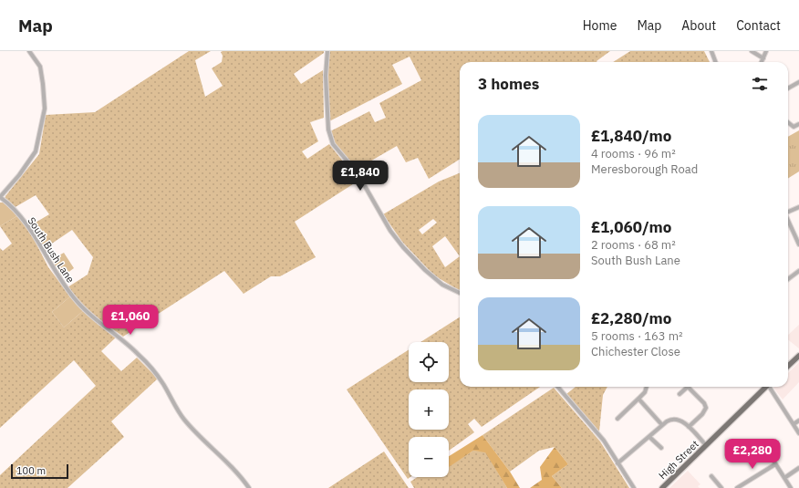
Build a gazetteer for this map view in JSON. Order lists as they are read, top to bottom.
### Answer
{
  "streets": {
    "main road": ["High Street"],
    "street": ["South Bush Lane"]
  },
  "scale_bar": "100 m",
  "page": {
    "header": "Map",
    "nav": [
      "Home",
      "Map",
      "About",
      "Contact"
    ],
    "heading": "3 homes",
    "list": [
      {
        "name": "£1,840/mo",
        "note": "4 rooms · 96 m² · Meresborough Road"
      },
      {
        "name": "£1,060/mo",
        "note": "2 rooms · 68 m² · South Bush Lane"
      },
      {
        "name": "£2,280/mo",
        "note": "5 rooms · 163 m² · Chichester Close"
      }
    ],
    "price": ["£1,840", "£1,060", "£2,280"],
    "map_buttons": ["+", "−"],
    "scale": "100 m"
  }
}
